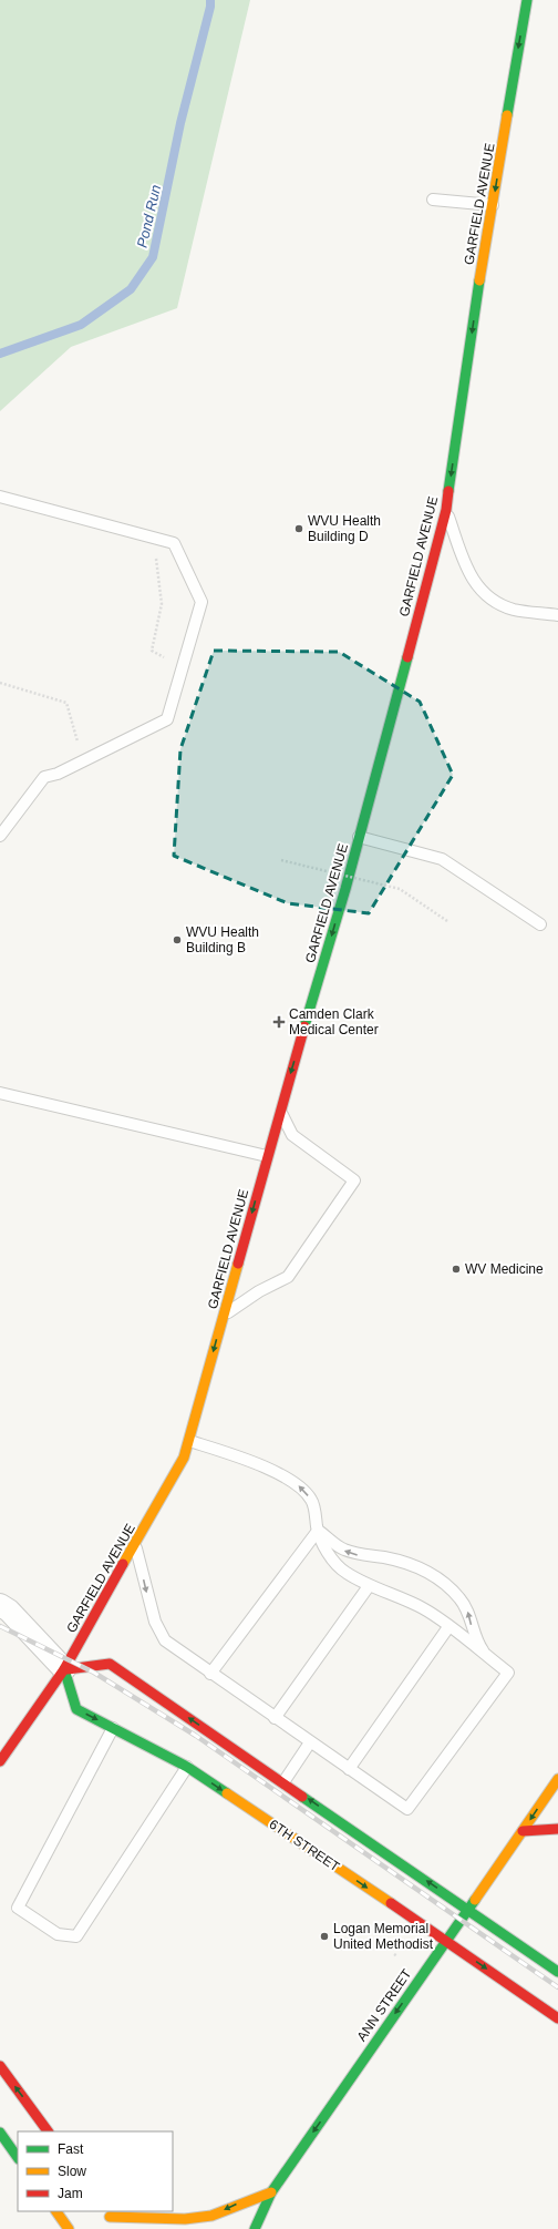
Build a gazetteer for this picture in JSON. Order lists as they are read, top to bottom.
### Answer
{
  "streets": {
    "main road": ["GARFIELD AVENUE", "6TH STREET", "ANN STREET"]
  },
  "crossings": [
    ["GARFIELD AVENUE", "6TH STREET"],
    ["6TH STREET", "ANN STREET"]
  ],
  "one_way": ["GARFIELD AVENUE", "6TH STREET", "ANN STREET"],
  "water": ["Pond Run"],
  "places": {
    "other": [
      "WVU Health Building D",
      "WVU Health Building B",
      "WV Medicine",
      "Logan Memorial United Methodist"
    ],
    "health": ["Camden Clark Medical Center"]
  },
  "legend": ["Fast", "Slow", "Jam"]
}
